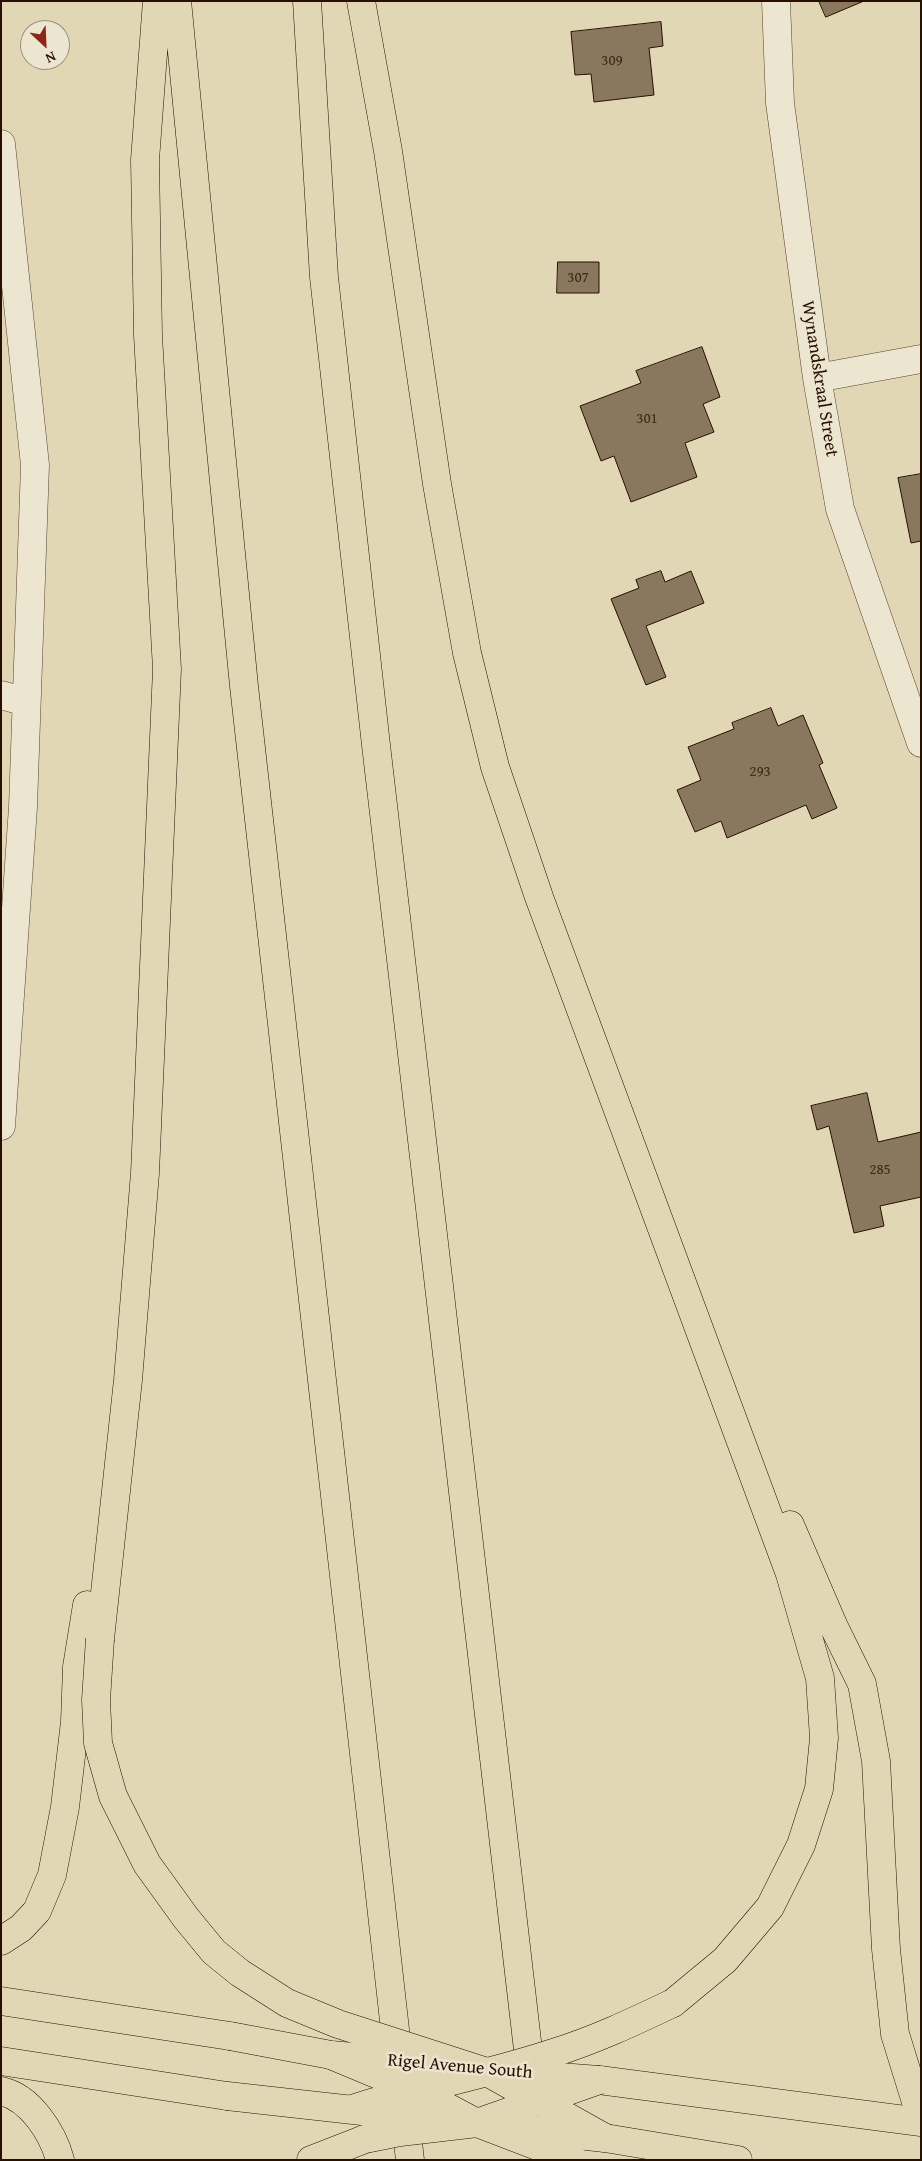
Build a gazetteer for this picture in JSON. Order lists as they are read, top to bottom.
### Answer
{
  "streets": {
    "main road": ["Rigel Avenue South"],
    "street": ["Wynandskraal Street"]
  },
  "house_numbers": [
    "309",
    "307",
    "301",
    "293",
    "285"
  ],
  "north": "bottom right"
}
